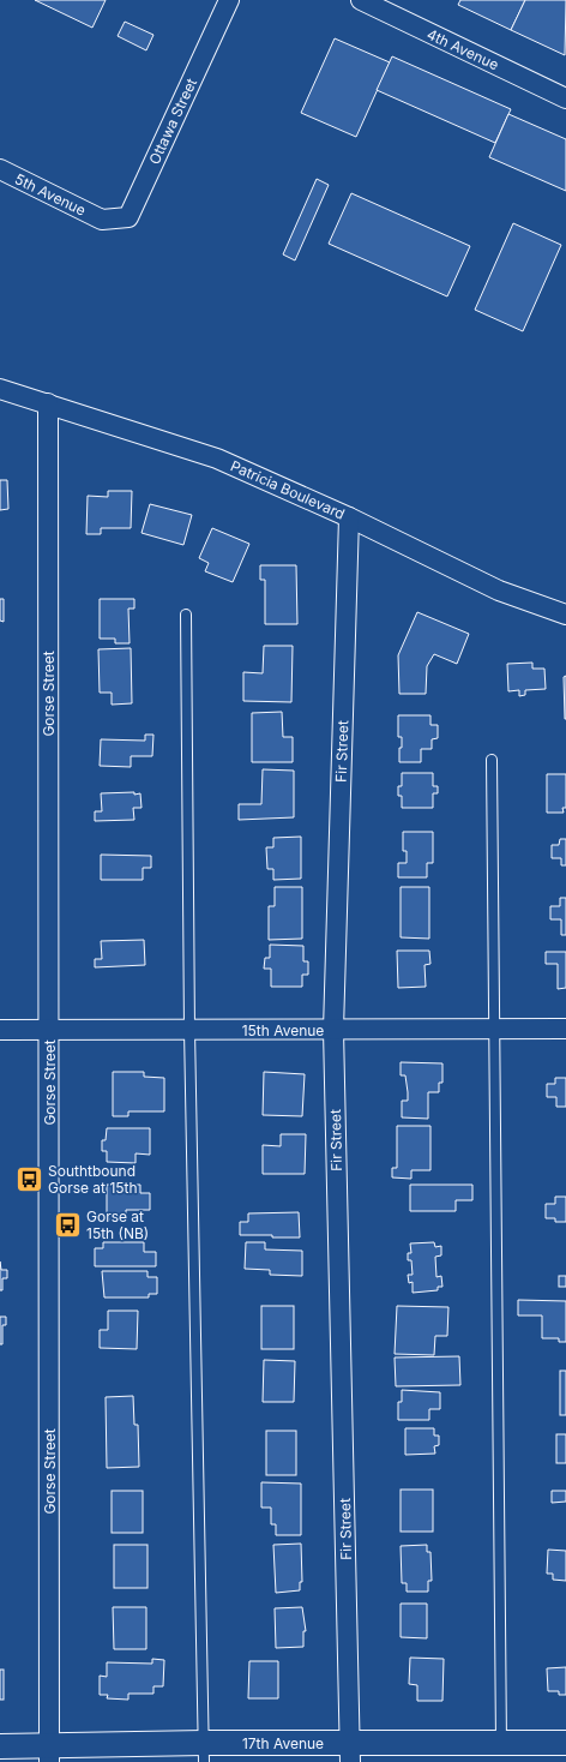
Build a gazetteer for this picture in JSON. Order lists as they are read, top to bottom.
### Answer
{
  "streets": {
    "street": [
      "4th Avenue",
      "Ottawa Street",
      "5th Avenue",
      "Patricia Boulevard",
      "Gorse Street",
      "Fir Street",
      "15th Avenue",
      "17th Avenue"
    ]
  },
  "crossings": [
    ["Ottawa Street", "5th Avenue"],
    ["Patricia Boulevard", "Gorse Street"],
    ["Patricia Boulevard", "Fir Street"],
    ["Gorse Street", "15th Avenue"],
    ["Gorse Street", "17th Avenue"],
    ["Fir Street", "15th Avenue"],
    ["Fir Street", "17th Avenue"]
  ],
  "places": {
    "bus stop": ["Southtbound Gorse at 15th", "Gorse at 15th (NB)"]
  }
}
